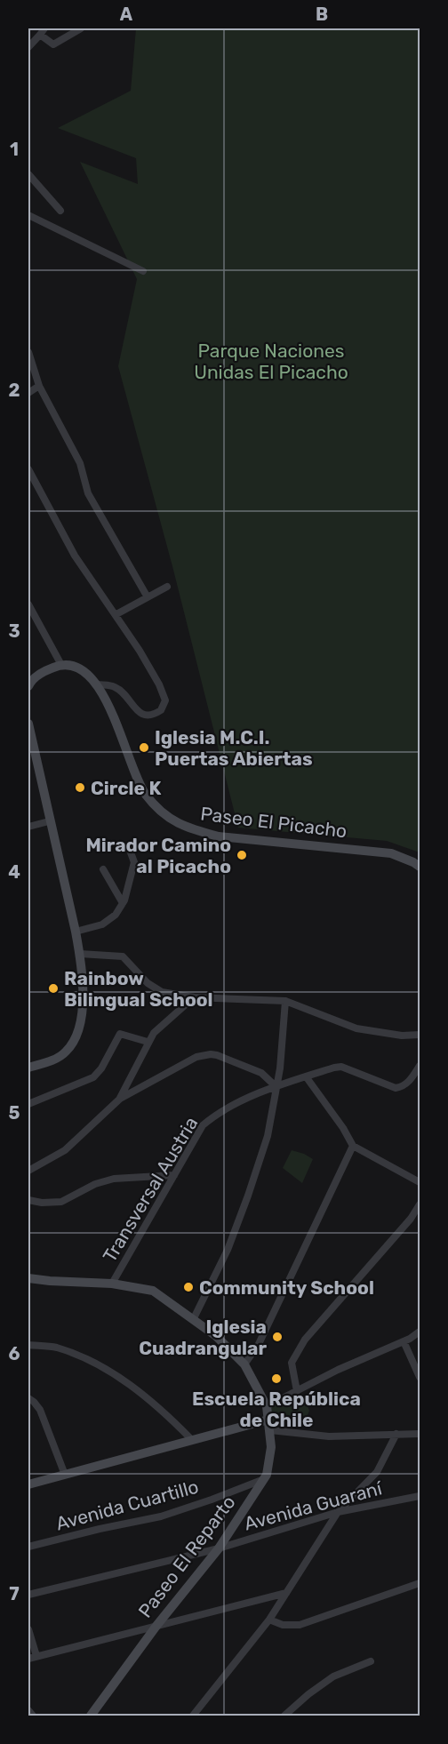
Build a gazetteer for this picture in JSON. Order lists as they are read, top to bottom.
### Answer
{
  "streets": {
    "street": [
      "Paseo El Picacho",
      "Transversal Austria",
      "Avenida Cuartillo",
      "Avenida Guaraní",
      "Paseo El Reparto"
    ]
  },
  "crossings": [
    ["Transversal Austria", "Paseo El Reparto"],
    ["Avenida Cuartillo", "Paseo El Reparto"],
    ["Avenida Guaraní", "Paseo El Reparto"]
  ],
  "parks": ["Parque Naciones Unidas El Picacho"],
  "places": [
    "Iglesia M.C.I. Puertas Abiertas",
    "Circle K",
    "Mirador Camino al Picacho",
    "Rainbow Bilingual School",
    "Community School",
    "Iglesia Cuadrangular",
    "Escuela República de Chile"
  ],
  "grid": {
    "columns": ["A", "B"],
    "rows": [
      "1",
      "2",
      "3",
      "4",
      "5",
      "6",
      "7"
    ]
  }
}
